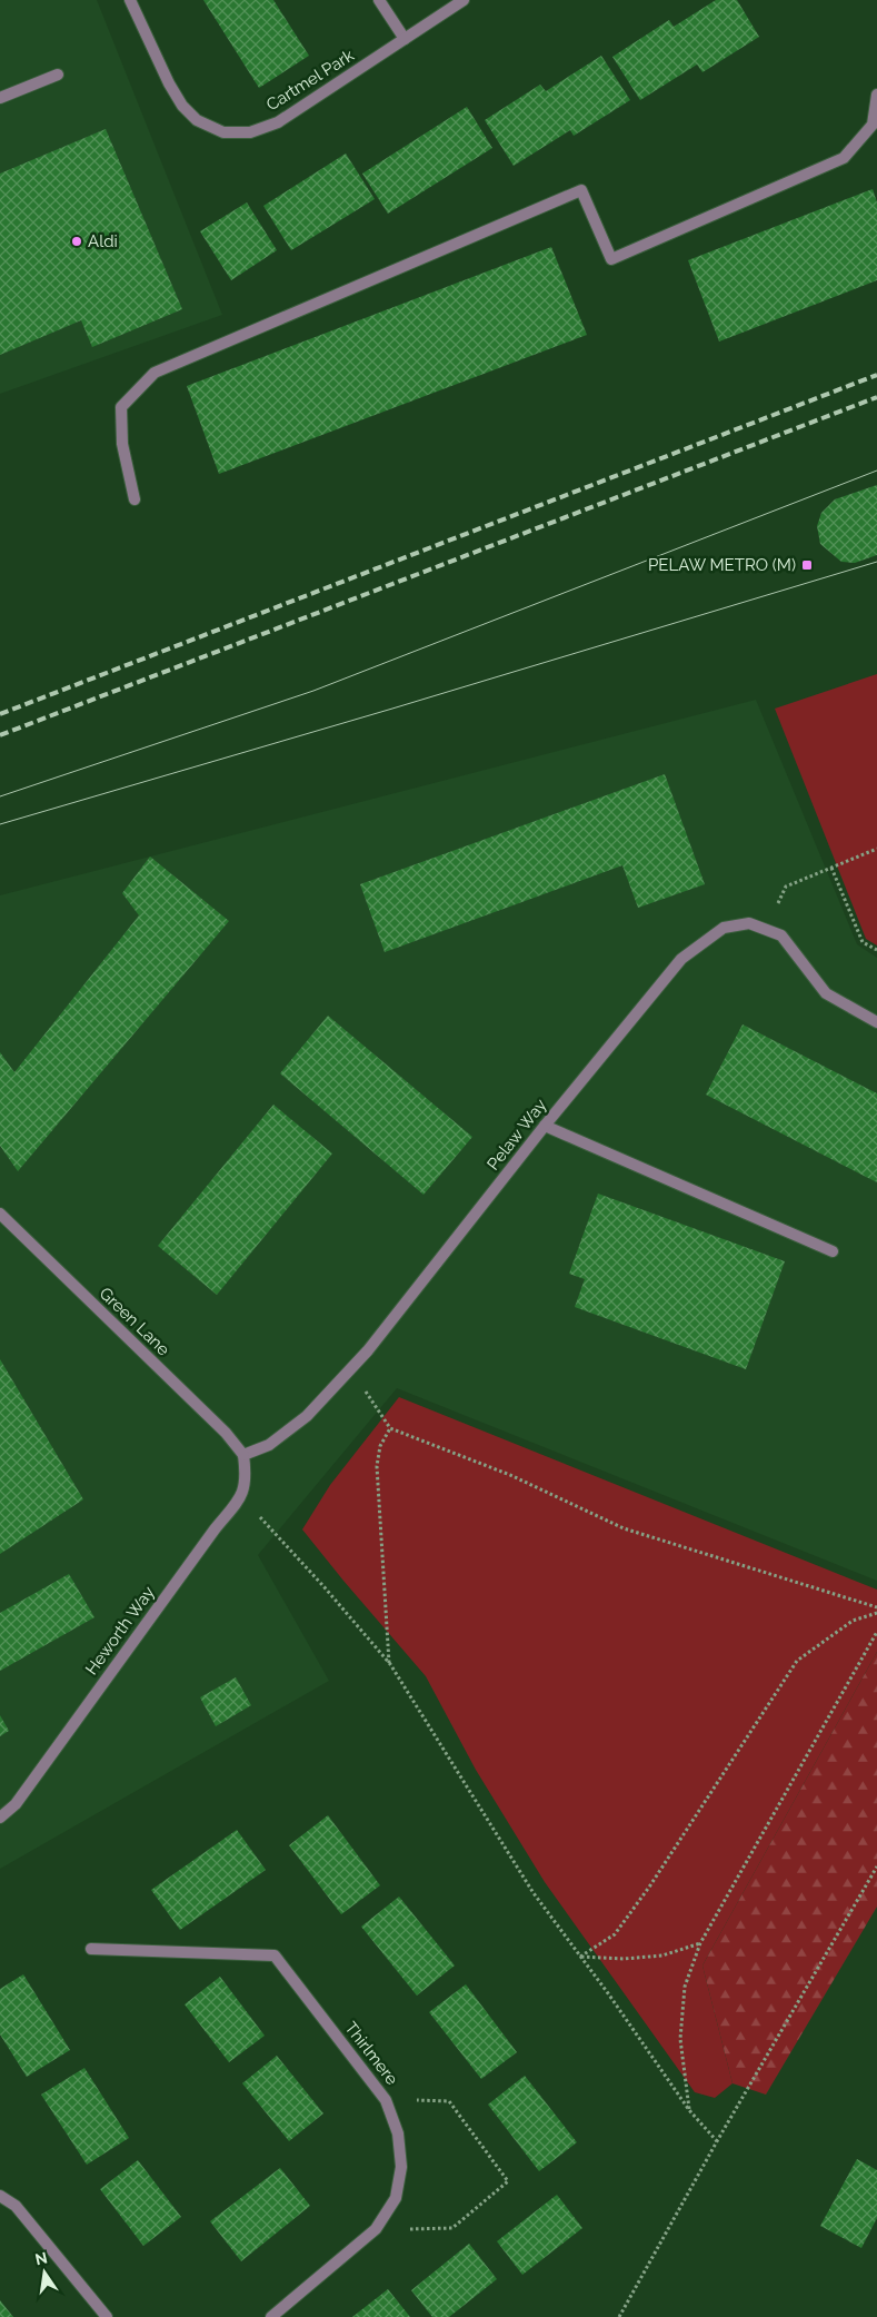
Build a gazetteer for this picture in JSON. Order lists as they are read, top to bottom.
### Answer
{
  "streets": {
    "street": [
      "Cartmel Park",
      "Pelaw Way",
      "Green Lane",
      "Heworth Way",
      "Thirlmere"
    ]
  },
  "crossings": [
    ["Pelaw Way", "Green Lane"],
    ["Pelaw Way", "Heworth Way"],
    ["Green Lane", "Heworth Way"]
  ],
  "places": {
    "other": ["Aldi"],
    "transit": ["PELAW METRO (M)"]
  },
  "north": "top"
}
